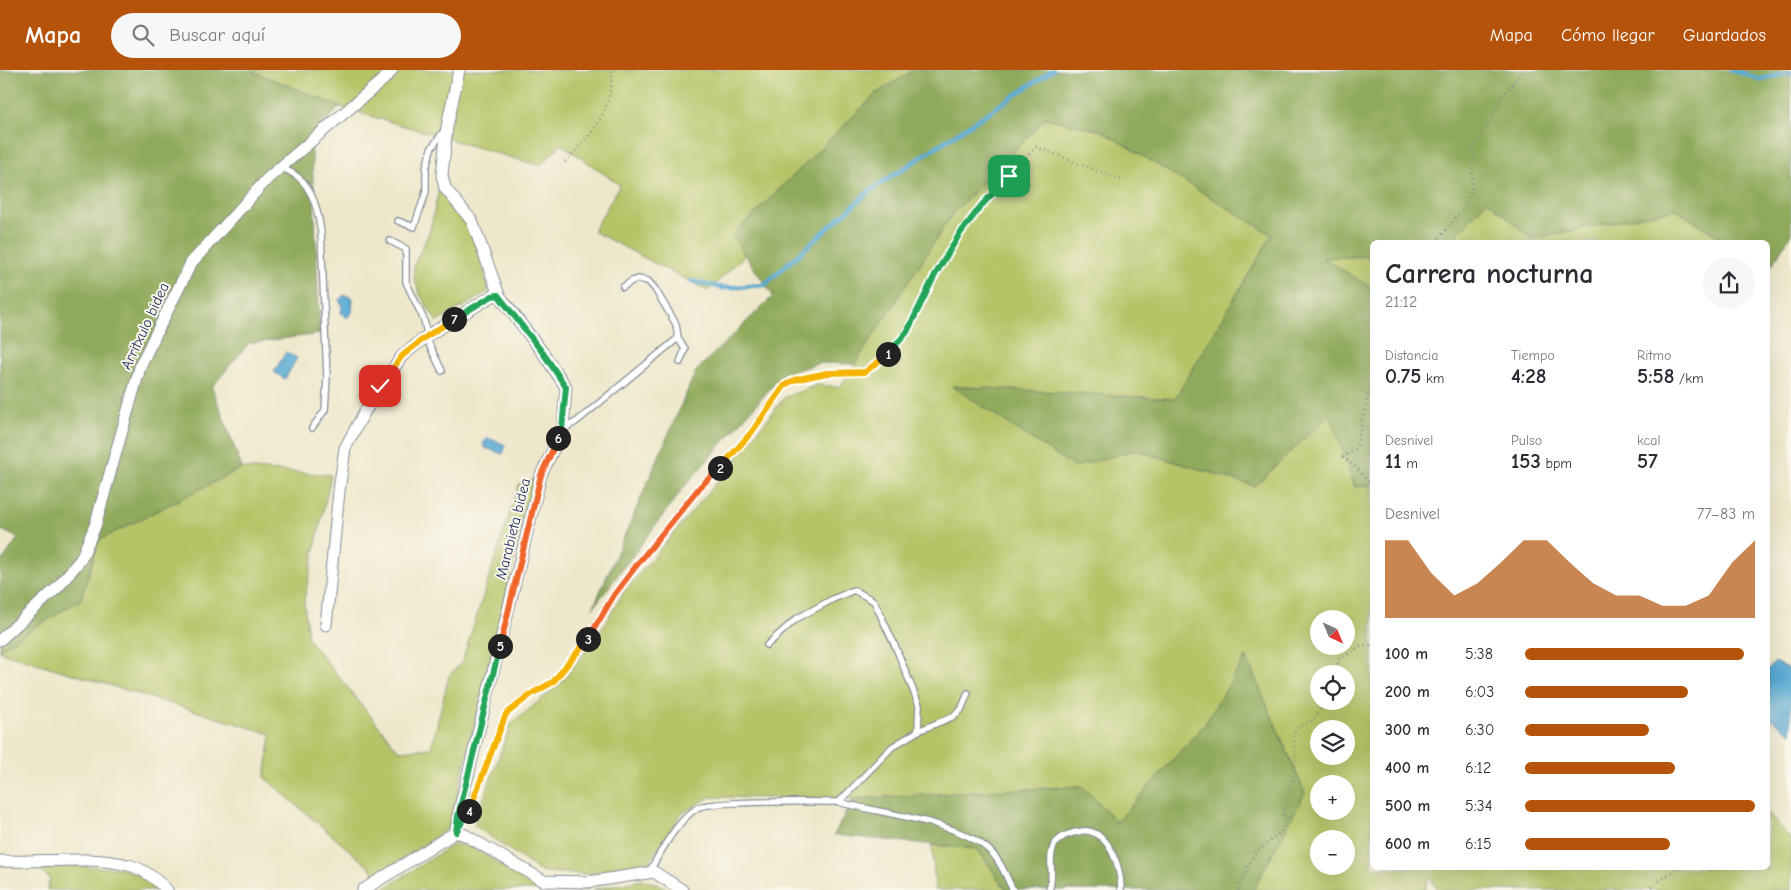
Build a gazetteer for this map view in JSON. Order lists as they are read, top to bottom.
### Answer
{
  "streets": {
    "street": ["Arritxulo bidea", "Marabieta bidea"]
  },
  "north": "bottom right",
  "page": {
    "header": "Mapa",
    "search": "Buscar aquí",
    "nav": ["Mapa", "Cómo llegar", "Guardados"],
    "heading": ["Carrera nocturna", "21:12"],
    "pins": [
      "7",
      "1",
      "6",
      "2",
      "3",
      "5",
      "4"
    ],
    "stats": [
      ["Distancia", "0.75 km"],
      ["Tiempo", "4:28"],
      ["Ritmo", "5:58 /km"],
      ["Desnivel", "11 m"],
      ["Pulso", "153 bpm"],
      ["kcal", "57"]
    ],
    "chart": ["Desnivel", "77–83 m"],
    "map_buttons": ["+", "−"],
    "list": [
      {
        "name": "100 m",
        "note": "5:38"
      },
      {
        "name": "200 m",
        "note": "6:03"
      },
      {
        "name": "300 m",
        "note": "6:30"
      },
      {
        "name": "400 m",
        "note": "6:12"
      },
      {
        "name": "500 m",
        "note": "5:34"
      },
      {
        "name": "600 m",
        "note": "6:15"
      }
    ]
  }
}
